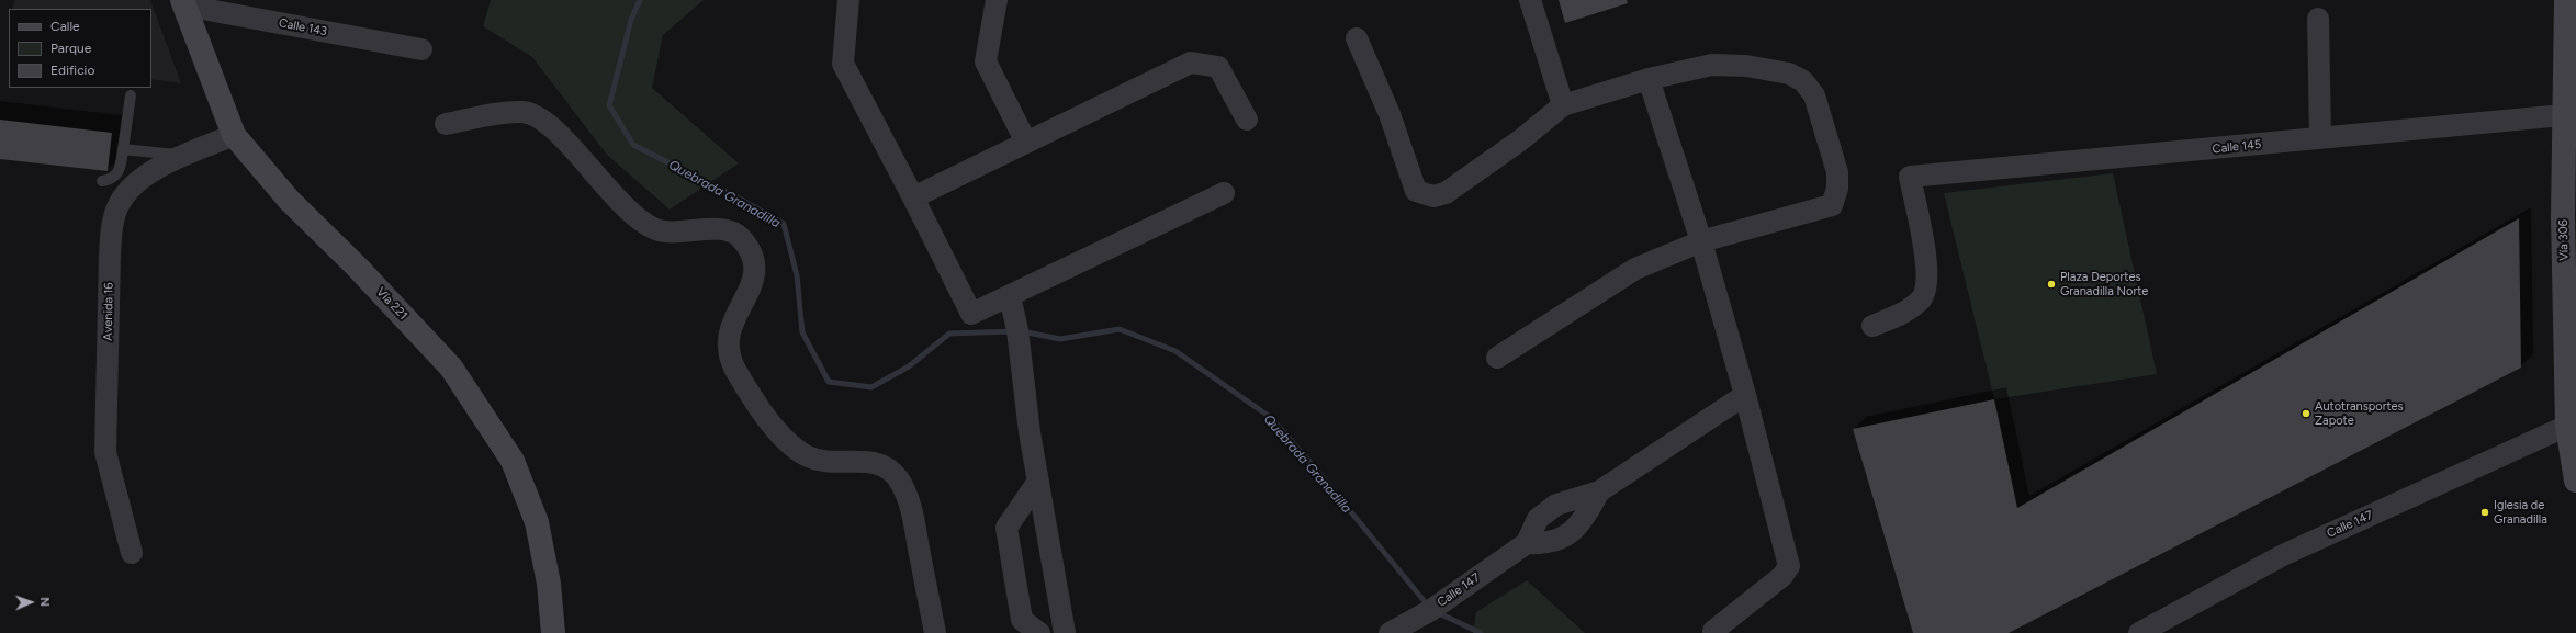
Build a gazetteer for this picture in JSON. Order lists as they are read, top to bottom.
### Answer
{
  "streets": {
    "main road": ["Vía 306", "Vía 221"],
    "street": [
      "Calle 143",
      "Calle 145",
      "Avenida 16",
      "Calle 147"
    ]
  },
  "crossings": [
    ["Calle 143", "Vía 221"],
    ["Calle 145", "Vía 306"],
    ["Vía 306", "Calle 147"],
    ["Vía 221", "Avenida 16"]
  ],
  "water": ["Quebrada Granadilla"],
  "places": ["Plaza Deportes Granadilla Norte", "Autotransportes Zapote", "Iglesia de Granadilla"],
  "legend": ["Calle", "Parque", "Edificio"],
  "north": "right"
}
